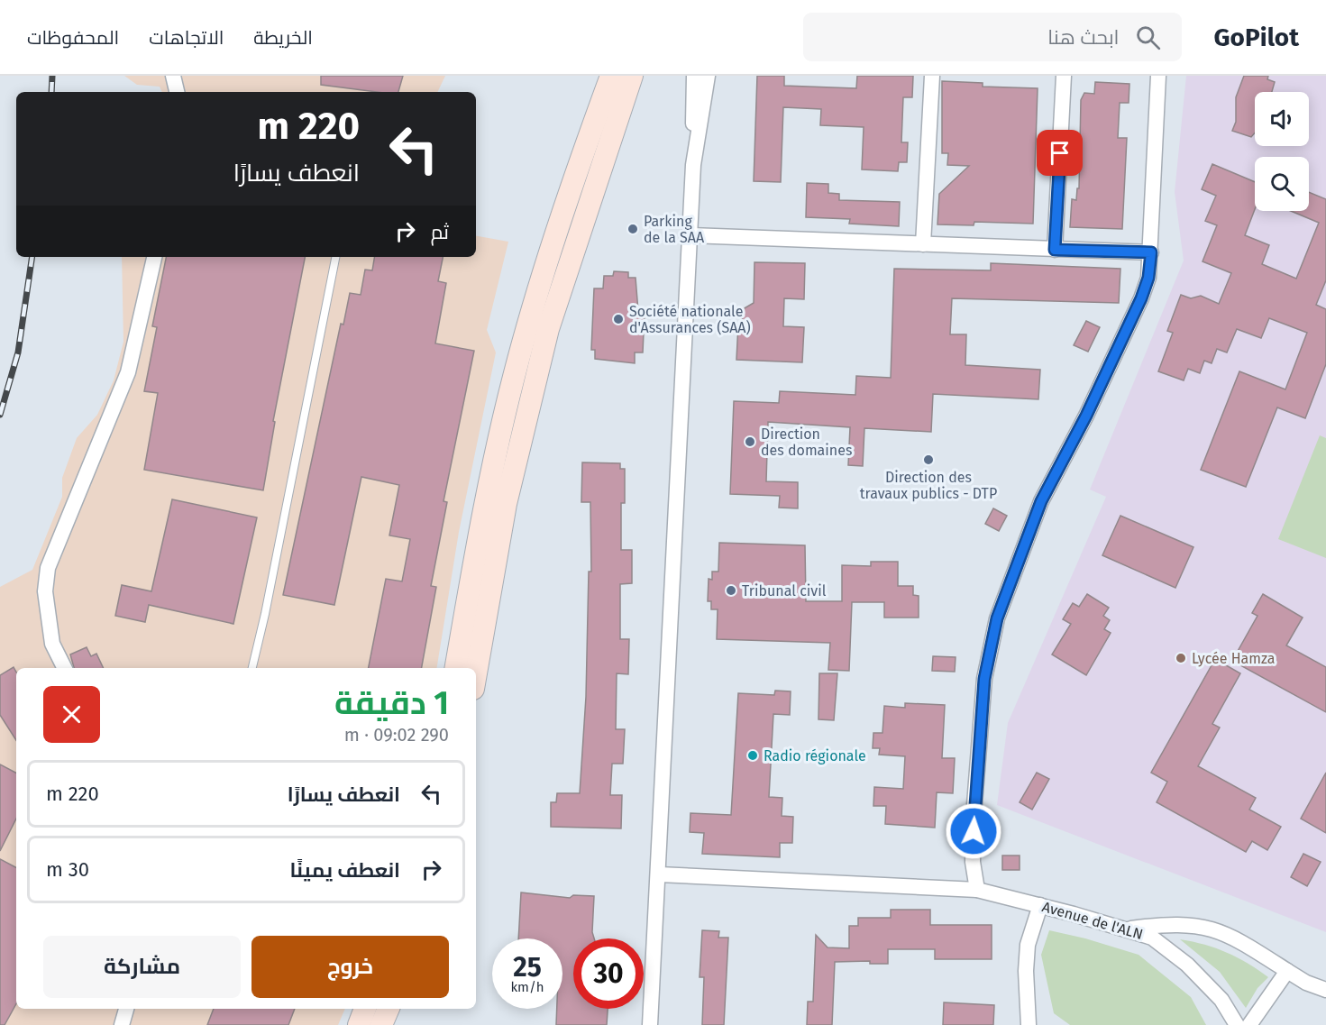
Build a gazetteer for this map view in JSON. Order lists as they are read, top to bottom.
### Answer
{
  "streets": {
    "street": ["Avenue de l'ALN"]
  },
  "places": [
    "Parking de la SAA",
    "Société nationale d'Assurances (SAA)",
    "Direction des domaines",
    "Direction des travaux publics - DTP",
    "Tribunal civil",
    "Lycée Hamza",
    "Radio régionale"
  ],
  "page": {
    "header": "GoPilot",
    "search": "ابحث هنا",
    "nav": ["الخريطة", "الاتجاهات", "المحفوظات"],
    "turn": ["220 m", "انعطف يسارًا"],
    "then": "ثم",
    "heading": ["1 دقيقة", "290 m · 09:02"],
    "list": [
      {
        "name": "انعطف يسارًا",
        "value": "220 m"
      },
      {
        "name": "انعطف يمينًا",
        "value": "30 m"
      }
    ],
    "buttons": ["خروج", "مشاركة"],
    "speed": "25 km/h",
    "limit": "30"
  }
}
